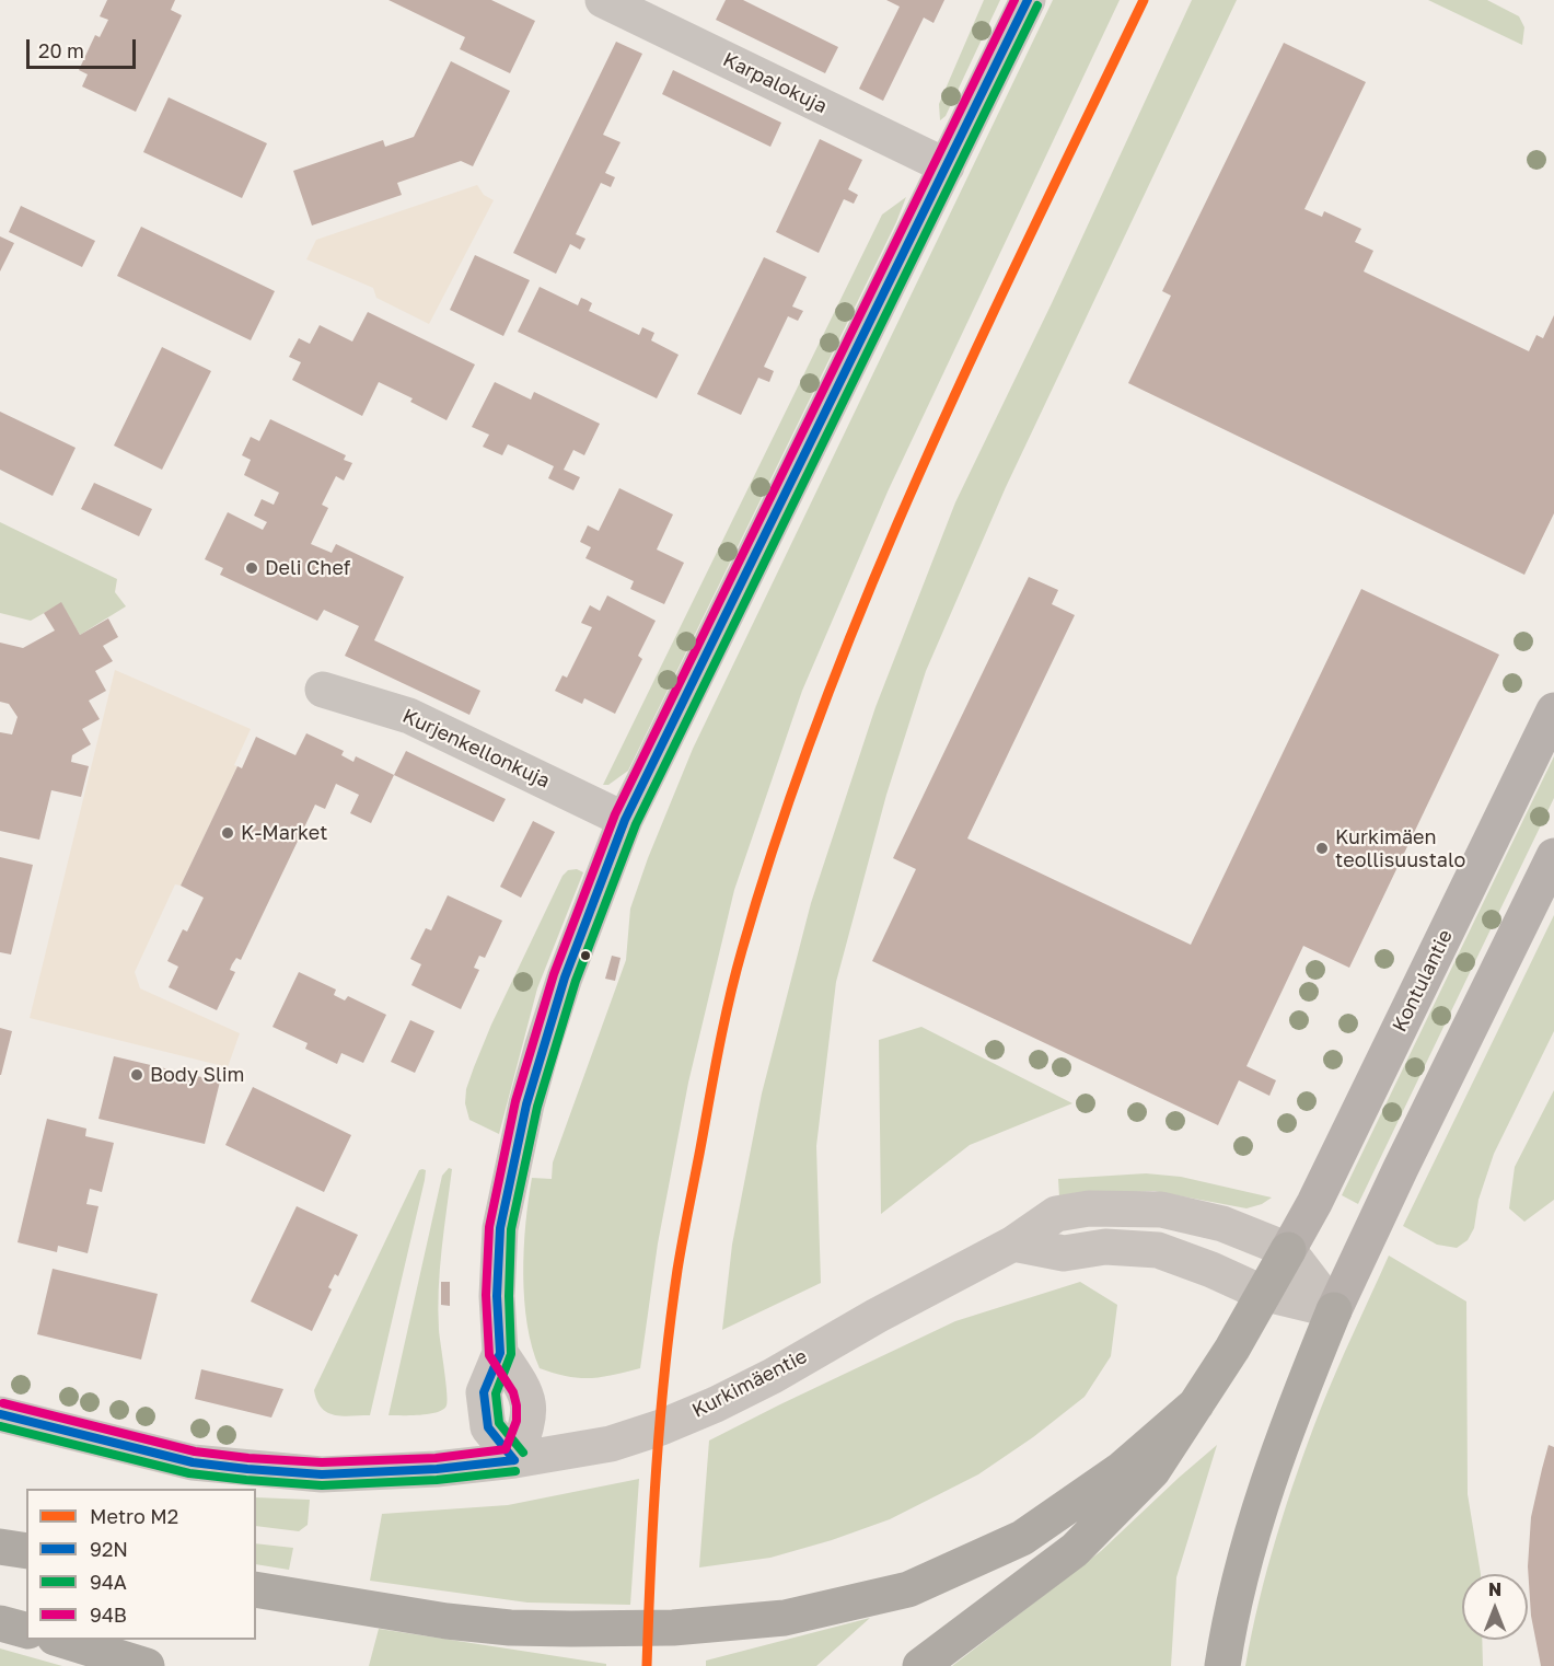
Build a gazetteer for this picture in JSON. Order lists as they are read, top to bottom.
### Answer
{
  "streets": {
    "main road": ["Kontulantie"],
    "street": ["Karpalokuja", "Kurjenkellonkuja", "Kurkimäentie"]
  },
  "crossings": [
    ["Kontulantie", "Kurkimäentie"]
  ],
  "places": [
    "Deli Chef",
    "K-Market",
    "Kurkimäen teollisuustalo",
    "Body Slim"
  ],
  "lines": [
    "metro line M2",
    "transit line 92N",
    "transit line 94B",
    "transit line 94A"
  ],
  "legend": [
    "Metro M2",
    "92N",
    "94A",
    "94B"
  ],
  "scale_bar": "20 m",
  "north": "top"
}
